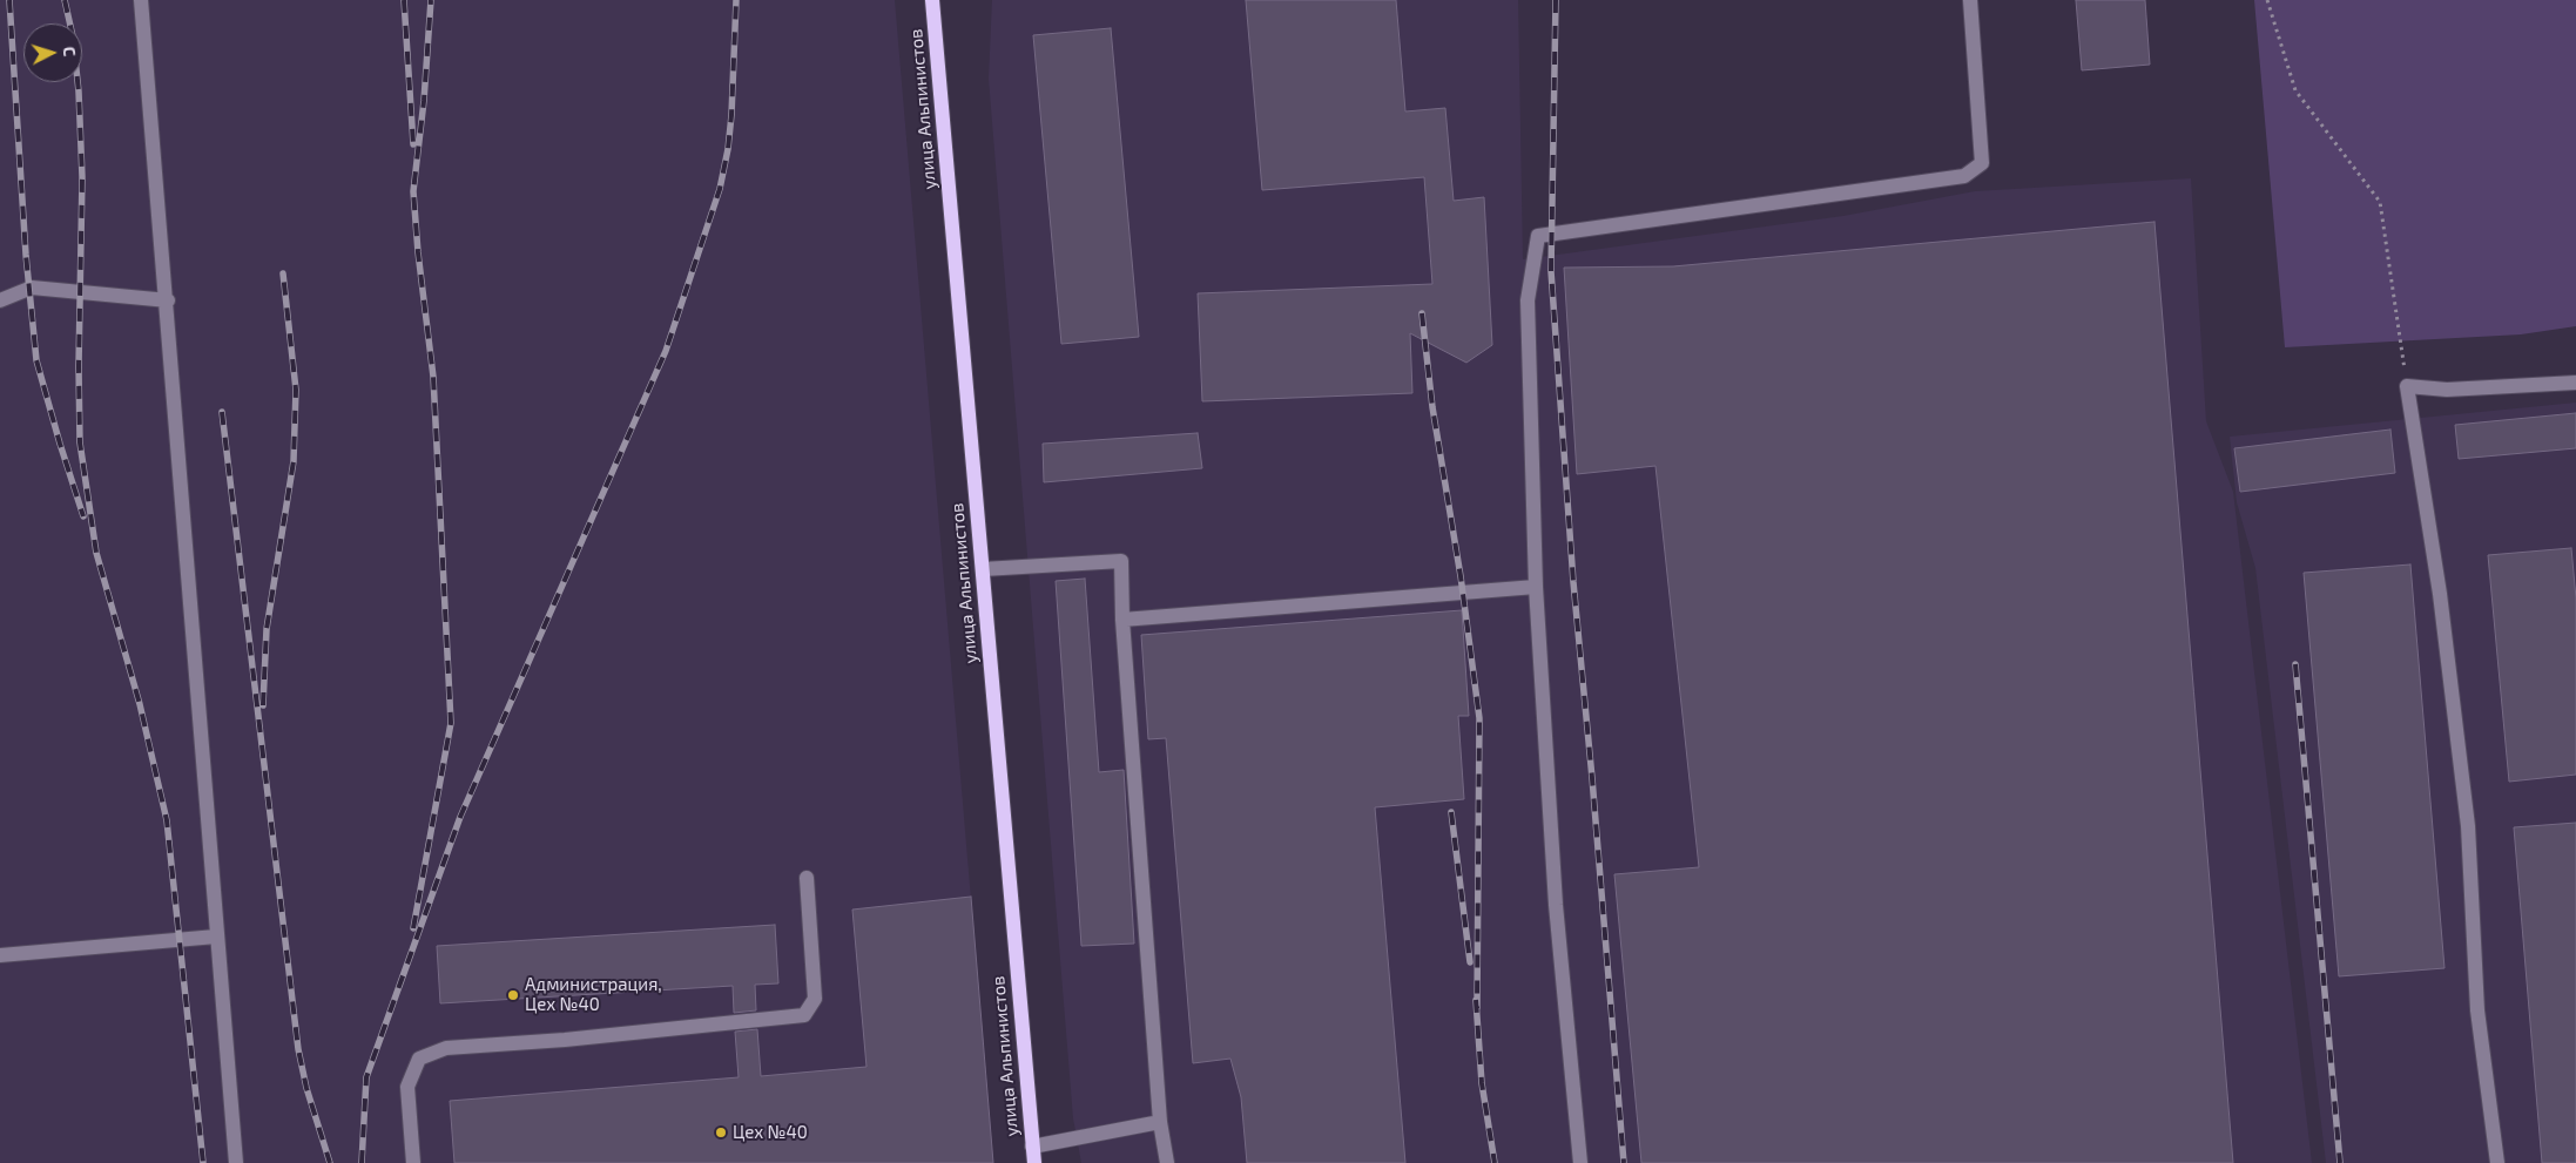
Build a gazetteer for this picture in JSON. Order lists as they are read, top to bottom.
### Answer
{
  "streets": {
    "main road": ["улица Альпинистов"]
  },
  "places": ["Администрация, Цех №40", "Цех №40"],
  "north": "right"
}
